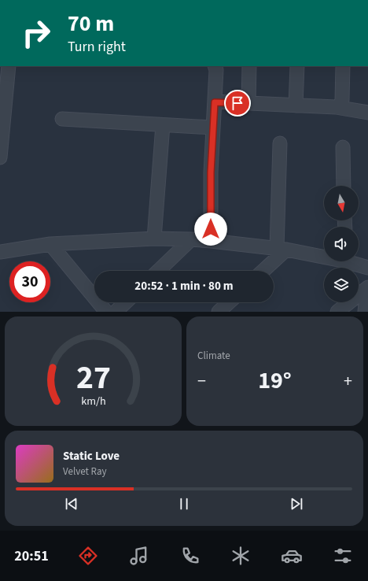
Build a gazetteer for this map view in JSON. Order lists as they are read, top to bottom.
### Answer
{
  "north": "bottom",
  "page": {
    "turn": ["70 m", "Turn right"],
    "limit": "30",
    "trip": "20:52 · 1 min · 80 m",
    "tile": "Climate",
    "heat": ["−", "19°", "+"],
    "song": ["Static Love", "Velvet Ray"],
    "tabs": "20:51",
    "gauge": ["27", "km/h"]
  }
}
